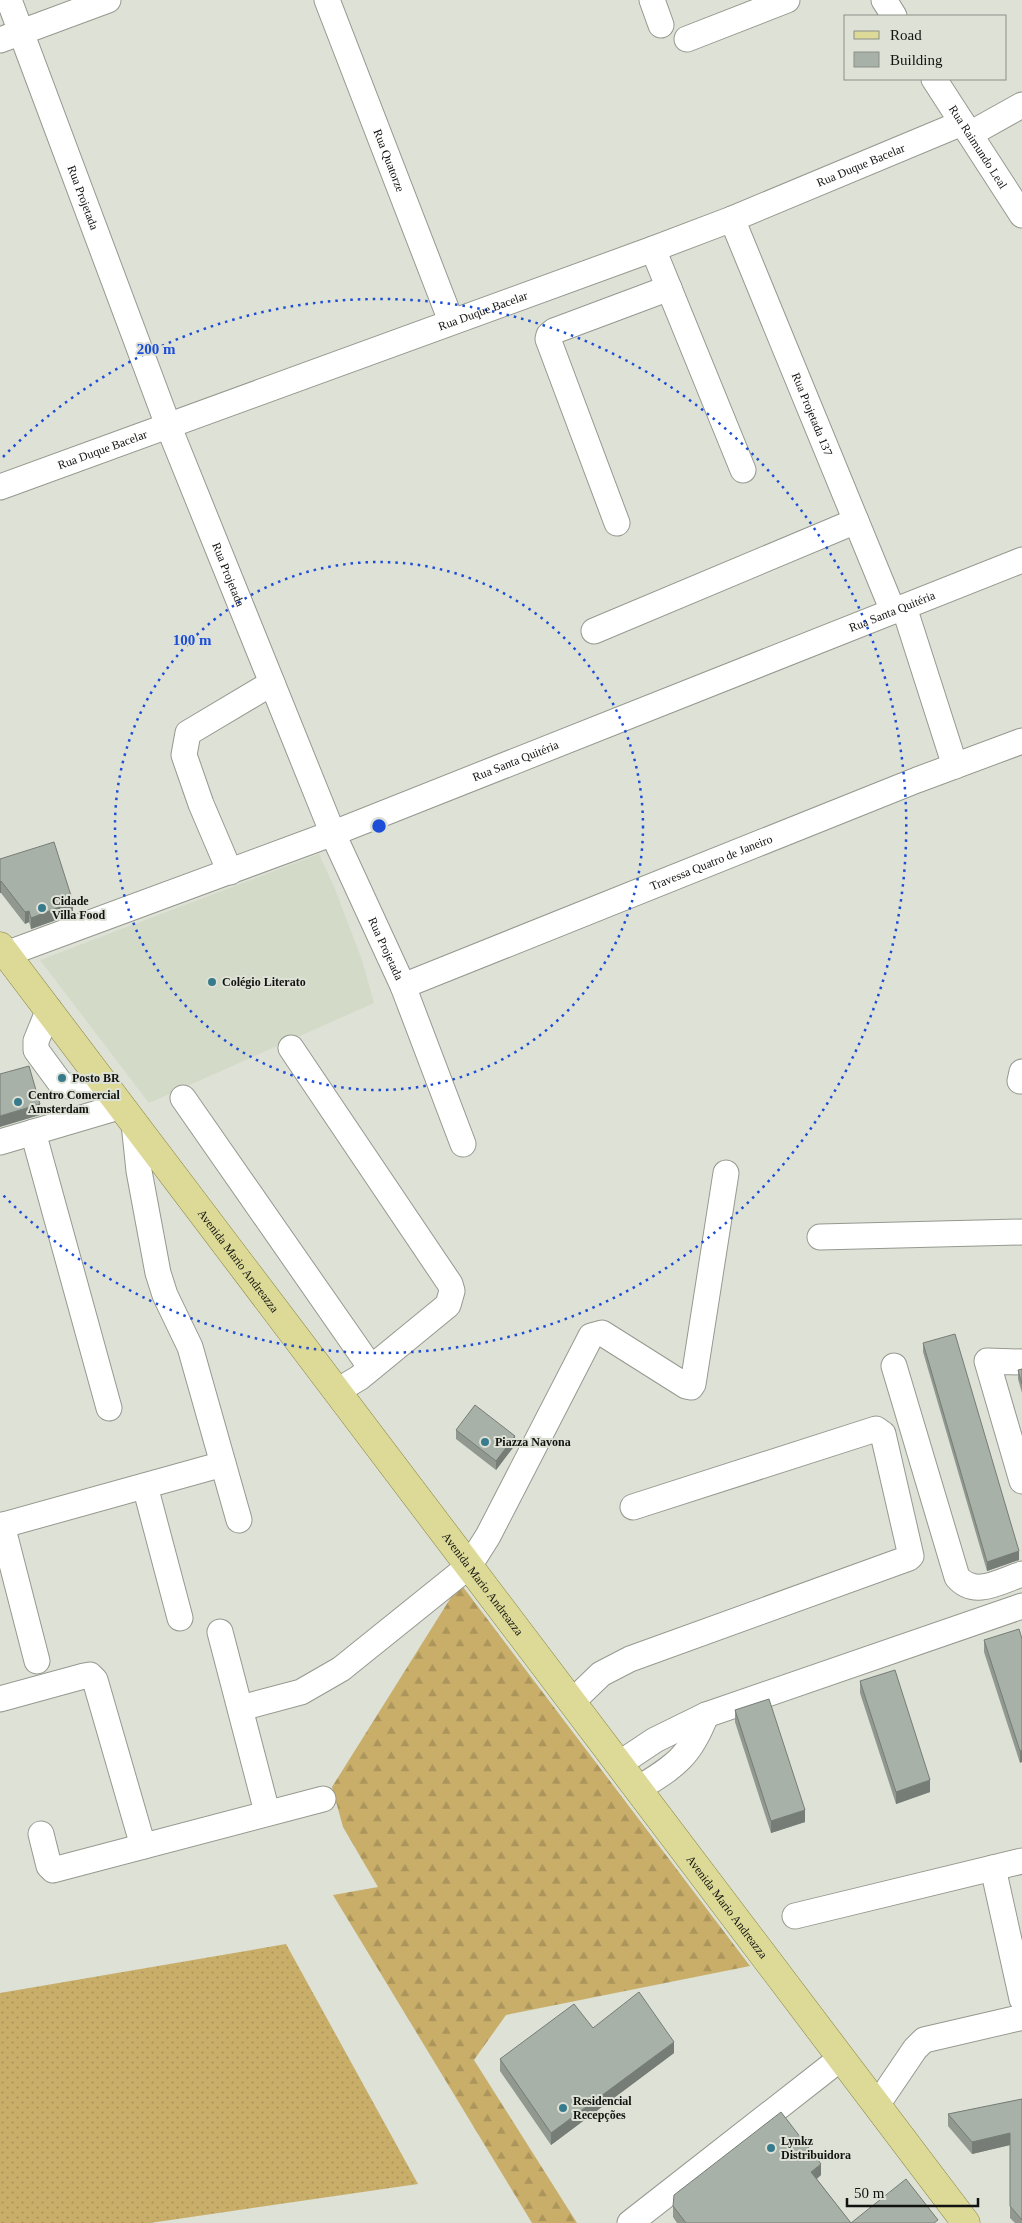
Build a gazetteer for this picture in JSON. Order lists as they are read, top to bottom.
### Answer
{
  "streets": {
    "main road": ["Avenida Mario Andreazza"],
    "street": [
      "Rua Raimundo Leal",
      "Rua Quatorze",
      "Rua Duque Bacelar",
      "Rua Projetada",
      "Rua Projetada 137",
      "Rua Santa Quitéria",
      "Travessa Quatro de Janeiro"
    ]
  },
  "crossings": [
    ["Rua Raimundo Leal", "Rua Duque Bacelar"],
    ["Rua Quatorze", "Rua Duque Bacelar"],
    ["Rua Duque Bacelar", "Rua Projetada"],
    ["Rua Duque Bacelar", "Rua Projetada 137"],
    ["Rua Projetada", "Rua Santa Quitéria"],
    ["Rua Projetada", "Travessa Quatro de Janeiro"],
    ["Rua Projetada 137", "Rua Santa Quitéria"],
    ["Rua Projetada 137", "Travessa Quatro de Janeiro"],
    ["Rua Santa Quitéria", "Avenida Mario Andreazza"]
  ],
  "places": [
    "Cidade Villa Food",
    "Colégio Literato",
    "Posto BR",
    "Centro Comercial Amsterdam",
    "Piazza Navona",
    "Residencial Recepções",
    "Lynkz Distribuidora"
  ],
  "legend": ["Road", "Building"],
  "scale_bar": "50 m",
  "rings": ["200 m", "100 m"]
}
